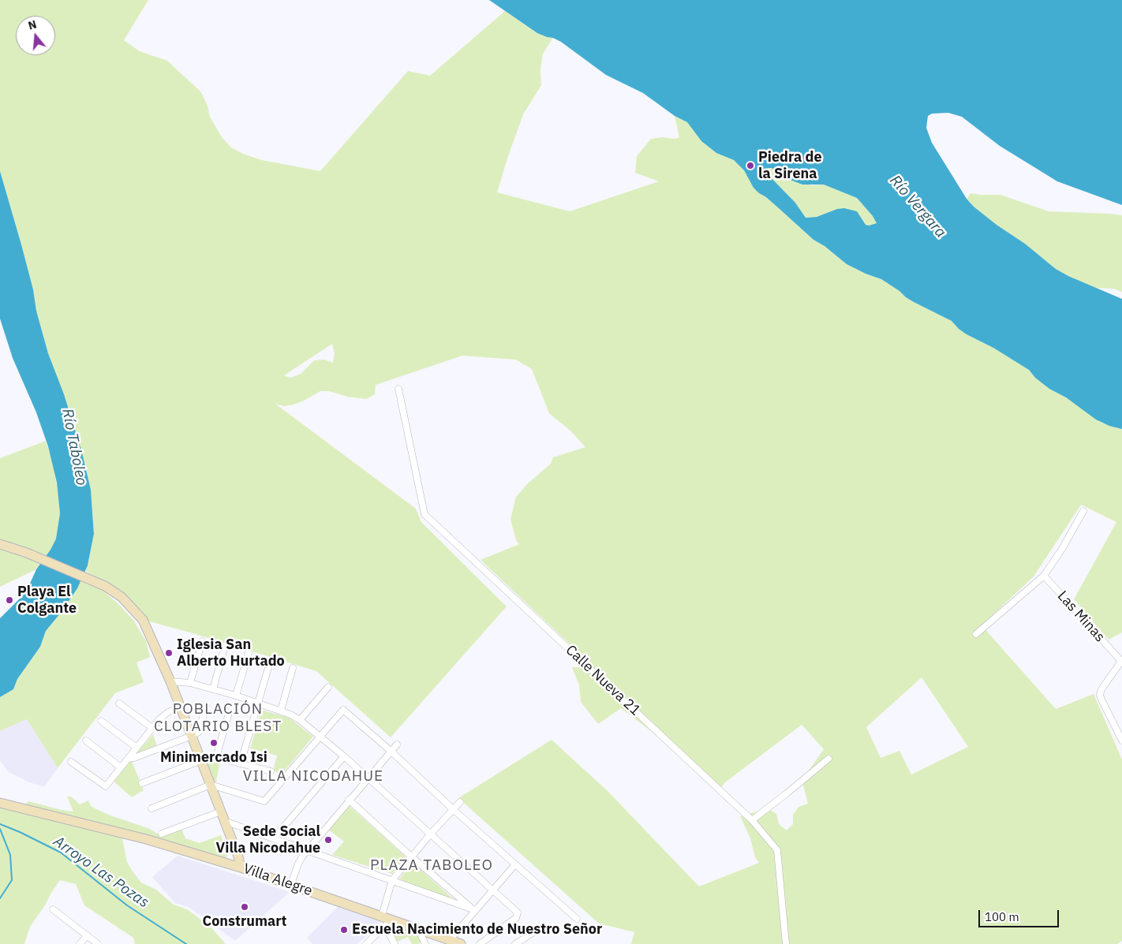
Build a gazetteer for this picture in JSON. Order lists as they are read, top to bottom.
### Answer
{
  "streets": {
    "main road": ["Villa Alegre"],
    "street": ["Las Minas", "Calle Nueva 21"]
  },
  "districts": ["POBLACIÓN CLOTARIO BLEST", "VILLA NICODAHUE", "PLAZA TABOLEO"],
  "water": ["Río Vergara", "Río Taboleo", "Arroyo Las Pozas"],
  "places": [
    "Piedra de la Sirena",
    "Playa El Colgante",
    "Iglesia San Alberto Hurtado",
    "Minimercado Isi",
    "Sede Social Villa Nicodahue",
    "Construmart",
    "Escuela Nacimiento de Nuestro Señor"
  ],
  "scale_bar": "100 m",
  "north": "top"
}
